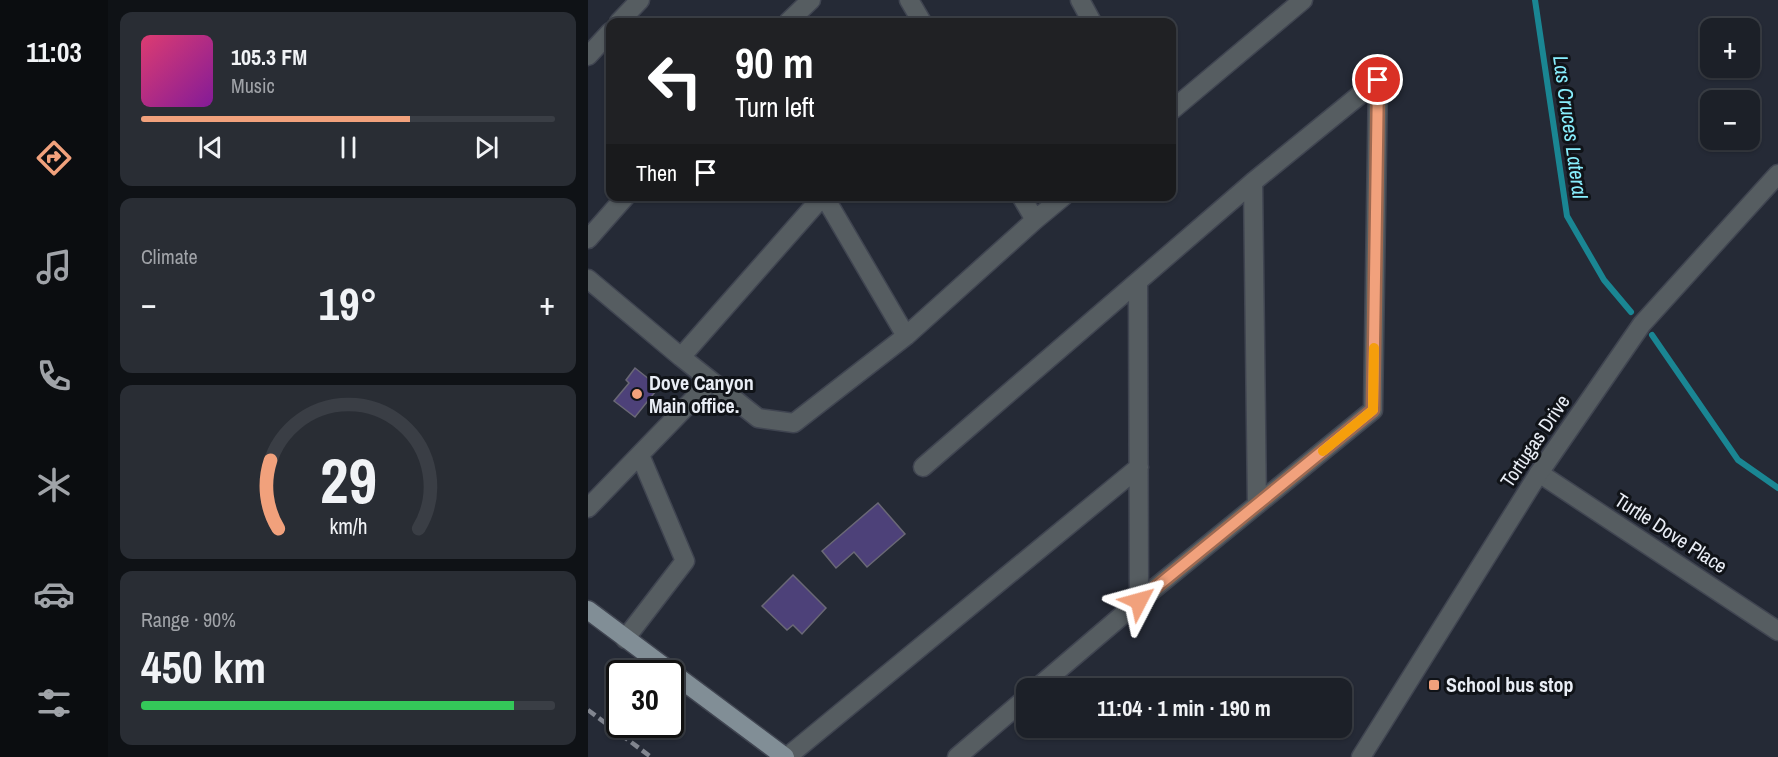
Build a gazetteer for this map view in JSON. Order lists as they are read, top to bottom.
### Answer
{
  "streets": {
    "street": ["Tortugas Drive", "Turtle Dove Place"]
  },
  "crossings": [
    ["Tortugas Drive", "Turtle Dove Place"]
  ],
  "water": ["Las Cruces Lateral"],
  "places": {
    "other": ["Dove Canyon Main office."],
    "transit": ["School bus stop"]
  },
  "page": {
    "tabs": "11:03",
    "map_buttons": ["+", "−"],
    "turn": ["90 m", "Turn left"],
    "song": ["105.3 FM", "Music"],
    "then": "Then",
    "tile": [
      "Climate",
      ["Range · 90%", "450 km"]
    ],
    "heat": ["−", "19°", "+"],
    "limit": "30",
    "trip": "11:04 · 1 min · 190 m",
    "gauge": ["29", "km/h"]
  }
}
